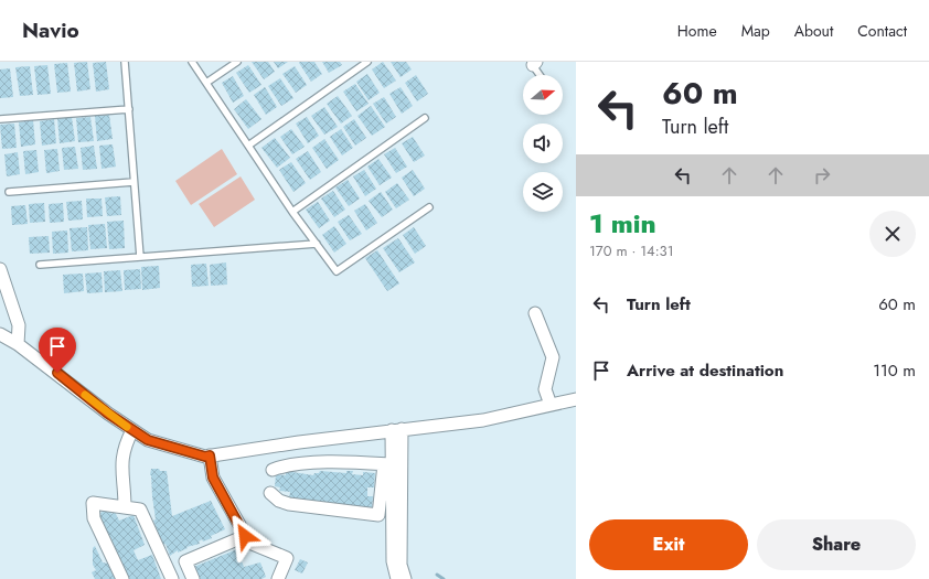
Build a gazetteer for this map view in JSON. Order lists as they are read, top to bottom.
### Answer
{
  "north": "right",
  "page": {
    "header": "Navio",
    "nav": [
      "Home",
      "Map",
      "About",
      "Contact"
    ],
    "turn": ["60 m", "Turn left"],
    "heading": ["1 min", "170 m · 14:31"],
    "list": [
      {
        "name": "Turn left",
        "value": "60 m"
      },
      {
        "name": "Arrive at destination",
        "value": "110 m"
      }
    ],
    "buttons": ["Exit", "Share"]
  }
}
